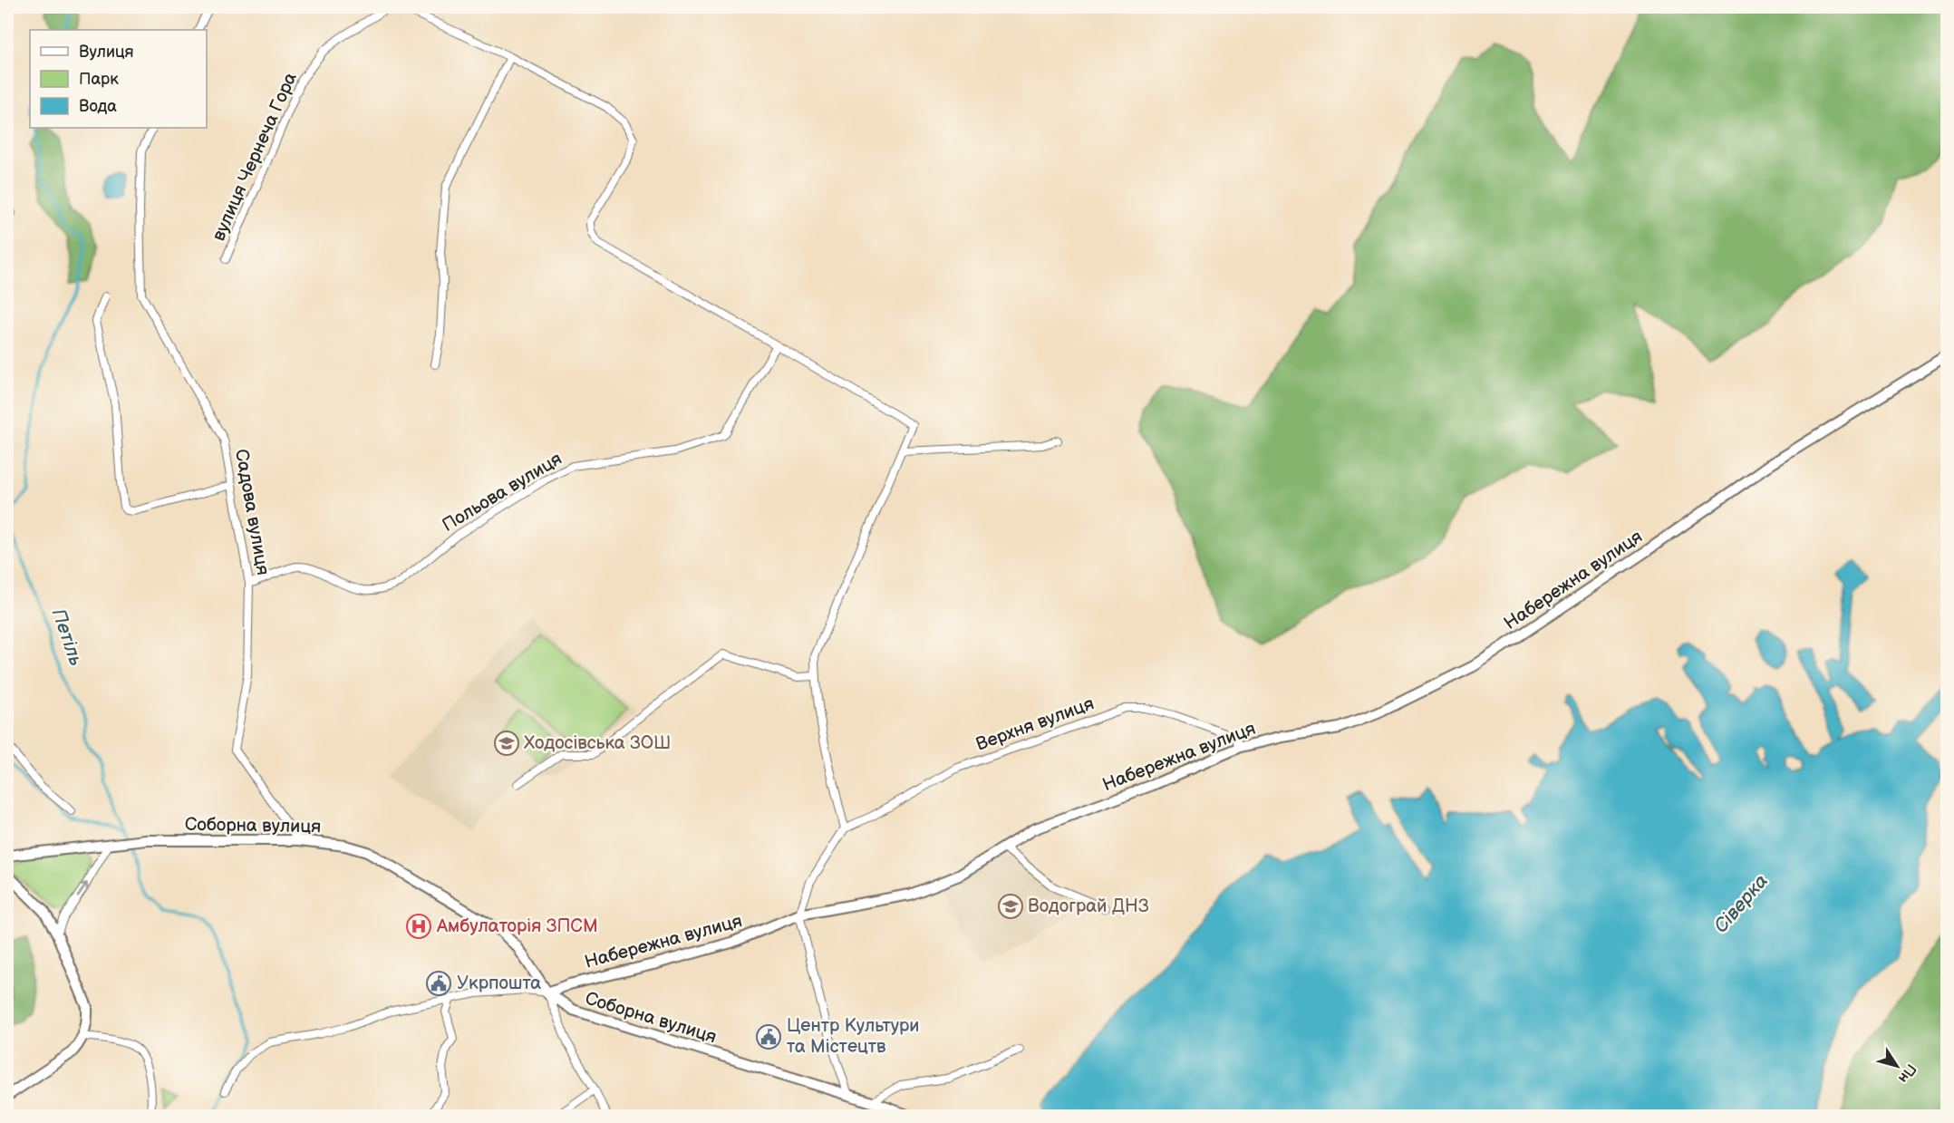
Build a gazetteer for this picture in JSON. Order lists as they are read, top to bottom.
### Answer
{
  "streets": {
    "street": [
      "вулиця Чернеча Гора",
      "Польова вулиця",
      "Садова вулиця",
      "Набережна вулиця",
      "Верхня вулиця",
      "Соборна вулиця"
    ]
  },
  "crossings": [
    ["Польова вулиця", "Садова вулиця"],
    ["Садова вулиця", "Соборна вулиця"],
    ["Набережна вулиця", "Верхня вулиця"],
    ["Набережна вулиця", "Соборна вулиця"]
  ],
  "water": ["Петіль", "Сіверка"],
  "places": {
    "school or university": ["Ходосівська ЗОШ", "Водограй ДНЗ"],
    "hospital": ["Амбулаторія ЗПСМ"],
    "public building": ["Укрпошта", "Центр Культури та Містецтв"]
  },
  "legend": ["Вулиця", "Парк", "Вода"],
  "north": "bottom right"
}
